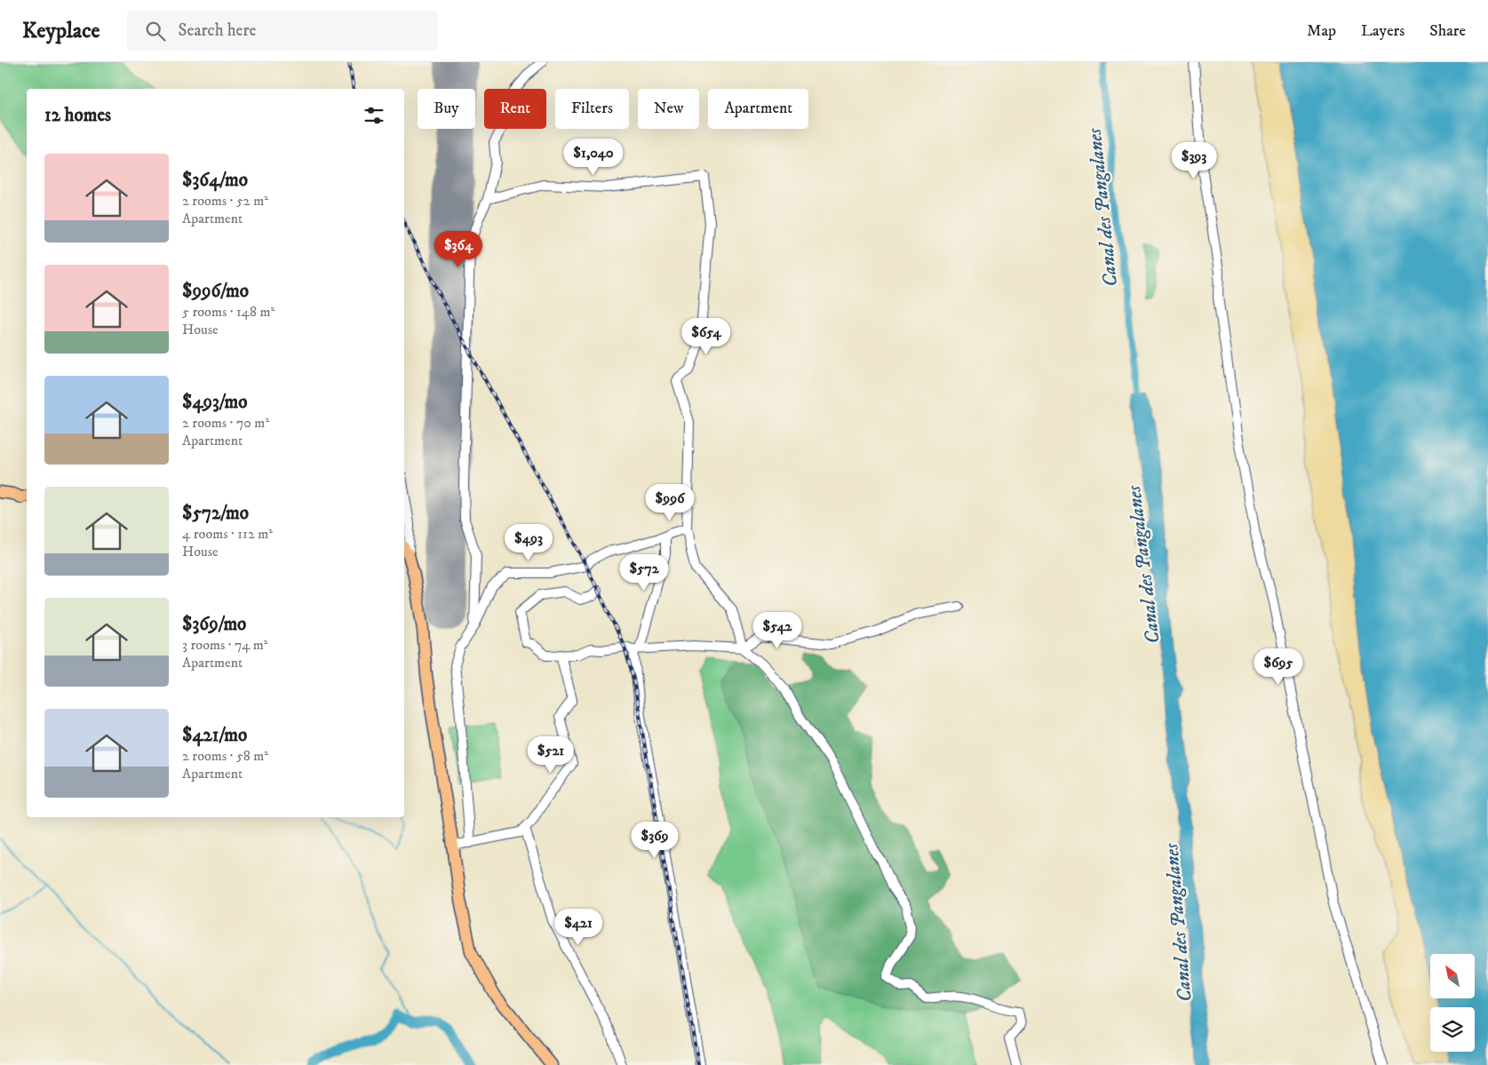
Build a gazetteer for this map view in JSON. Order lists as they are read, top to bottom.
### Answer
{
  "water": ["Canal des Pangalanes"],
  "north": "top left",
  "page": {
    "header": "Keyplace",
    "search": "Search here",
    "nav": ["Map", "Layers", "Share"],
    "chip": [
      "Buy",
      "Rent",
      "Filters",
      "New",
      "Apartment"
    ],
    "heading": "12 homes",
    "price": [
      "$1,040",
      "$393",
      "$364",
      "$654",
      "$996",
      "$493",
      "$572",
      "$542",
      "$695",
      "$521",
      "$369",
      "$421"
    ],
    "list": [
      {
        "name": "$364/mo",
        "note": "2 rooms · 52 m² · Apartment"
      },
      {
        "name": "$996/mo",
        "note": "5 rooms · 148 m² · House"
      },
      {
        "name": "$493/mo",
        "note": "2 rooms · 70 m² · Apartment"
      },
      {
        "name": "$572/mo",
        "note": "4 rooms · 112 m² · House"
      },
      {
        "name": "$369/mo",
        "note": "3 rooms · 74 m² · Apartment"
      },
      {
        "name": "$421/mo",
        "note": "2 rooms · 58 m² · Apartment"
      }
    ]
  }
}
